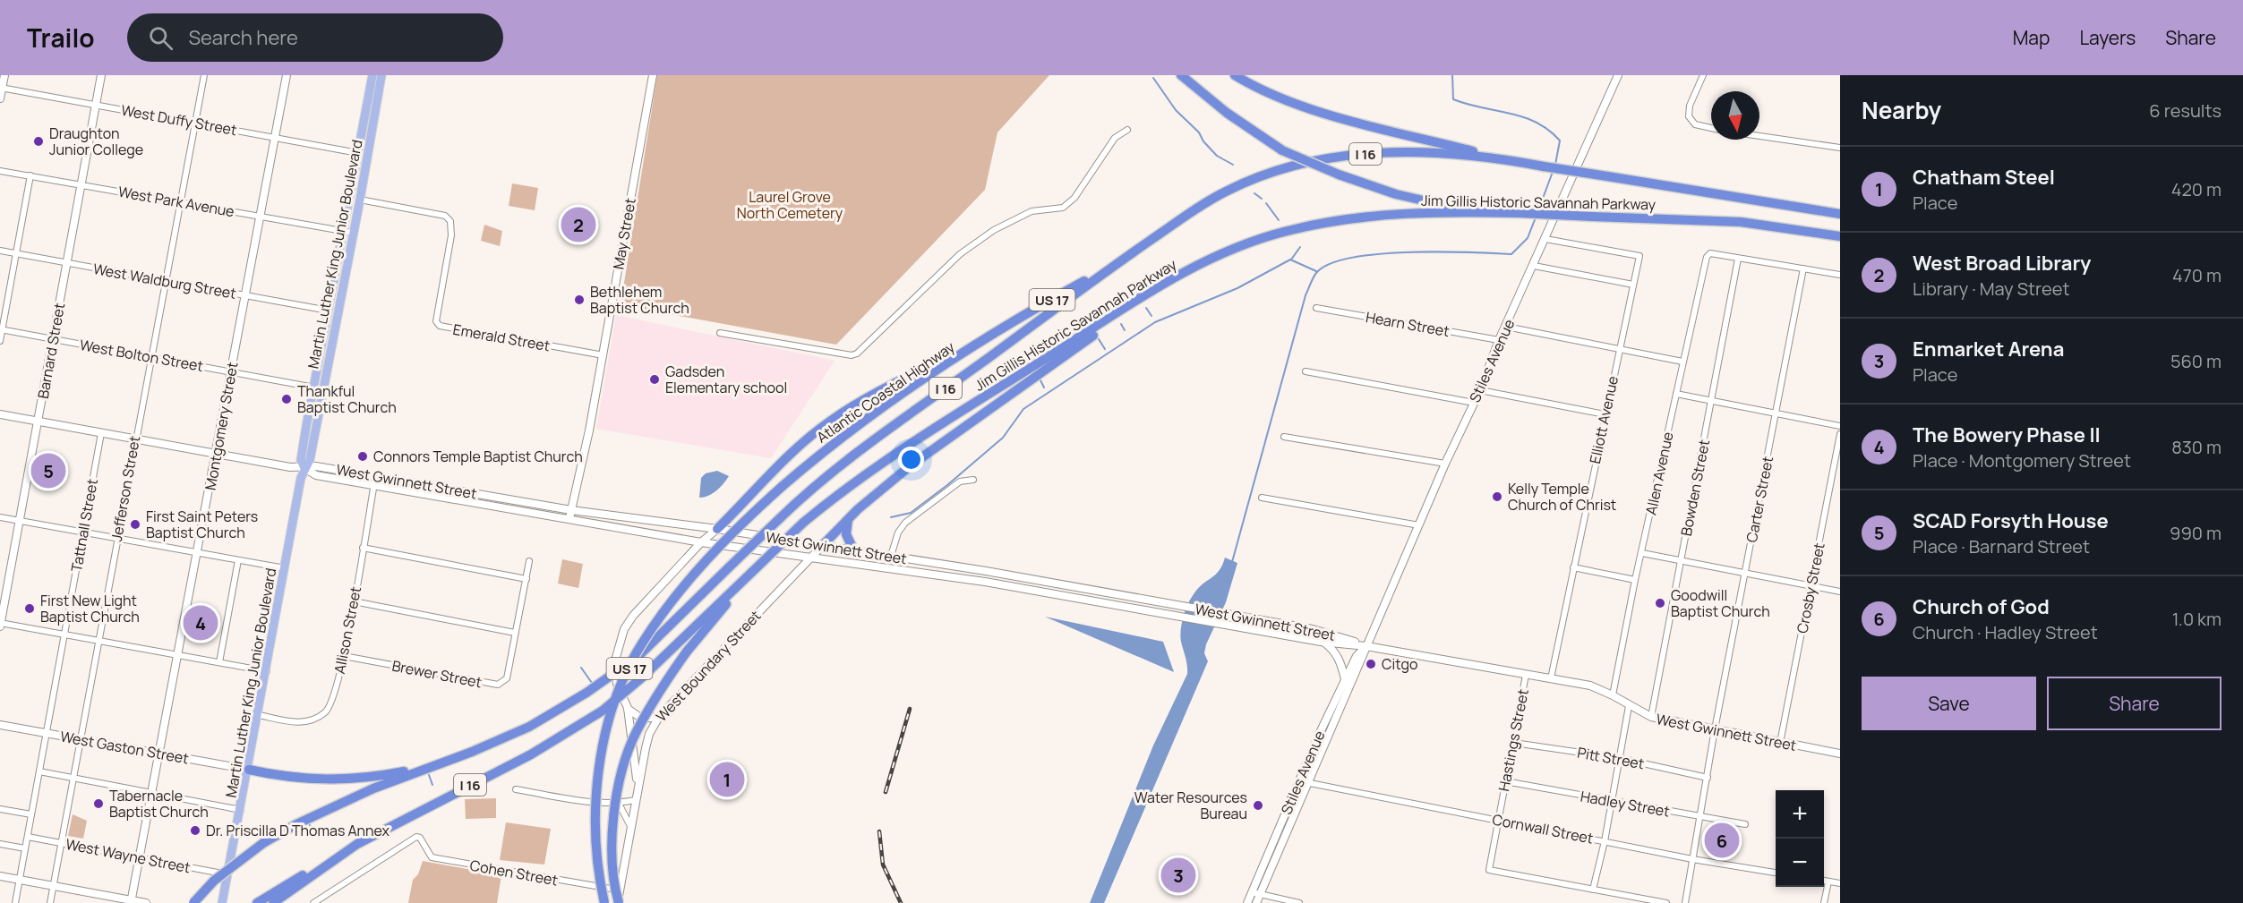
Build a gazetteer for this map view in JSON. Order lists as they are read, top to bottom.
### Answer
{
  "streets": {
    "highway": [
      "I 16",
      "Jim Gillis Historic Savannah Parkway",
      "US 17",
      "Atlantic Coastal Highway"
    ],
    "main road": [
      "Martin Luther King Junior Boulevard",
      "Montgomery Street",
      "West Gwinnett Street",
      "West Boundary Street"
    ],
    "street": [
      "West Duffy Street",
      "West Park Avenue",
      "May Street",
      "West Waldburg Street",
      "Hearn Street",
      "Emerald Street",
      "Barnard Street",
      "West Bolton Street",
      "Stiles Avenue",
      "Elliott Avenue",
      "Allen Avenue",
      "Bowden Street",
      "Jefferson Street",
      "Carter Street",
      "Tattnall Street",
      "Crosby Street",
      "Allison Street",
      "Brewer Street",
      "Hastings Street",
      "West Gaston Street",
      "Pitt Street",
      "Hadley Street",
      "Cornwall Street",
      "West Wayne Street",
      "Cohen Street"
    ]
  },
  "crossings": [
    ["West Duffy Street", "Martin Luther King Junior Boulevard"],
    ["West Duffy Street", "Barnard Street"],
    ["West Duffy Street", "Montgomery Street"],
    ["West Duffy Street", "Jefferson Street"],
    ["I 16", "Jim Gillis Historic Savannah Parkway"],
    ["West Park Avenue", "Martin Luther King Junior Boulevard"],
    ["West Park Avenue", "Barnard Street"],
    ["West Park Avenue", "Montgomery Street"],
    ["West Park Avenue", "Jefferson Street"],
    ["Jim Gillis Historic Savannah Parkway", "US 17"],
    ["Jim Gillis Historic Savannah Parkway", "Atlantic Coastal Highway"],
    ["May Street", "Emerald Street"],
    ["May Street", "West Gwinnett Street"],
    ["Martin Luther King Junior Boulevard", "West Waldburg Street"],
    ["Martin Luther King Junior Boulevard", "Emerald Street"],
    ["Martin Luther King Junior Boulevard", "West Bolton Street"],
    ["Martin Luther King Junior Boulevard", "West Gwinnett Street"],
    ["Martin Luther King Junior Boulevard", "Allison Street"],
    ["Martin Luther King Junior Boulevard", "West Gaston Street"],
    ["Martin Luther King Junior Boulevard", "West Wayne Street"],
    ["West Waldburg Street", "Barnard Street"],
    ["West Waldburg Street", "Montgomery Street"],
    ["West Waldburg Street", "Jefferson Street"],
    ["US 17", "West Boundary Street"],
    ["Hearn Street", "Stiles Avenue"],
    ["Barnard Street", "West Bolton Street"],
    ["Barnard Street", "West Gwinnett Street"],
    ["West Bolton Street", "Montgomery Street"],
    ["West Bolton Street", "Jefferson Street"],
    ["Stiles Avenue", "Elliott Avenue"],
    ["Stiles Avenue", "West Gwinnett Street"],
    ["Stiles Avenue", "Cornwall Street"],
    ["Elliott Avenue", "West Gwinnett Street"],
    ["Montgomery Street", "West Gwinnett Street"],
    ["Montgomery Street", "West Gaston Street"],
    ["Montgomery Street", "West Wayne Street"],
    ["Allen Avenue", "West Gwinnett Street"],
    ["Allen Avenue", "Bowden Street"],
    ["West Gwinnett Street", "Bowden Street"],
    ["West Gwinnett Street", "Jefferson Street"],
    ["West Gwinnett Street", "Carter Street"],
    ["West Gwinnett Street", "Tattnall Street"],
    ["West Gwinnett Street", "Crosby Street"],
    ["West Gwinnett Street", "Allison Street"],
    ["West Gwinnett Street", "West Boundary Street"],
    ["West Gwinnett Street", "Hastings Street"],
    ["Jefferson Street", "West Gaston Street"],
    ["Jefferson Street", "West Wayne Street"],
    ["Carter Street", "Pitt Street"],
    ["Carter Street", "Hadley Street"],
    ["Carter Street", "Cornwall Street"],
    ["Tattnall Street", "West Gaston Street"],
    ["Tattnall Street", "West Wayne Street"],
    ["Allison Street", "Brewer Street"],
    ["West Boundary Street", "Cohen Street"],
    ["Hastings Street", "Pitt Street"],
    ["Hastings Street", "Hadley Street"],
    ["Hastings Street", "Cornwall Street"]
  ],
  "parks": ["Laurel Grove North Cemetery"],
  "places": [
    "Draughton Junior College",
    "Bethlehem Baptist Church",
    "Gadsden Elementary school",
    "Thankful Baptist Church",
    "Connors Temple Baptist Church",
    "Kelly Temple Church of Christ",
    "First Saint Peters Baptist Church",
    "Goodwill Baptist Church",
    "First New Light Baptist Church",
    "Citgo",
    "Tabernacle Baptist Church",
    "Water Resources Bureau",
    "Dr. Priscilla D Thomas Annex"
  ],
  "north": "bottom",
  "page": {
    "header": "Trailo",
    "search": "Search here",
    "nav": ["Map", "Layers", "Share"],
    "heading": ["Nearby", "6 results"],
    "list": [
      {
        "mark": "1",
        "name": "Chatham Steel",
        "note": "Place",
        "value": "420 m"
      },
      {
        "mark": "2",
        "name": "West Broad Library",
        "note": "Library · May Street",
        "value": "470 m"
      },
      {
        "mark": "3",
        "name": "Enmarket Arena",
        "note": "Place",
        "value": "560 m"
      },
      {
        "mark": "4",
        "name": "The Bowery Phase II",
        "note": "Place · Montgomery Street",
        "value": "830 m"
      },
      {
        "mark": "5",
        "name": "SCAD Forsyth House",
        "note": "Place · Barnard Street",
        "value": "990 m"
      },
      {
        "mark": "6",
        "name": "Church of God",
        "note": "Church · Hadley Street",
        "value": "1.0 km"
      }
    ],
    "pins": [
      "2",
      "5",
      "4",
      "1",
      "6",
      "3"
    ],
    "buttons": ["Save", "Share"],
    "map_buttons": ["+", "−"]
  }
}
